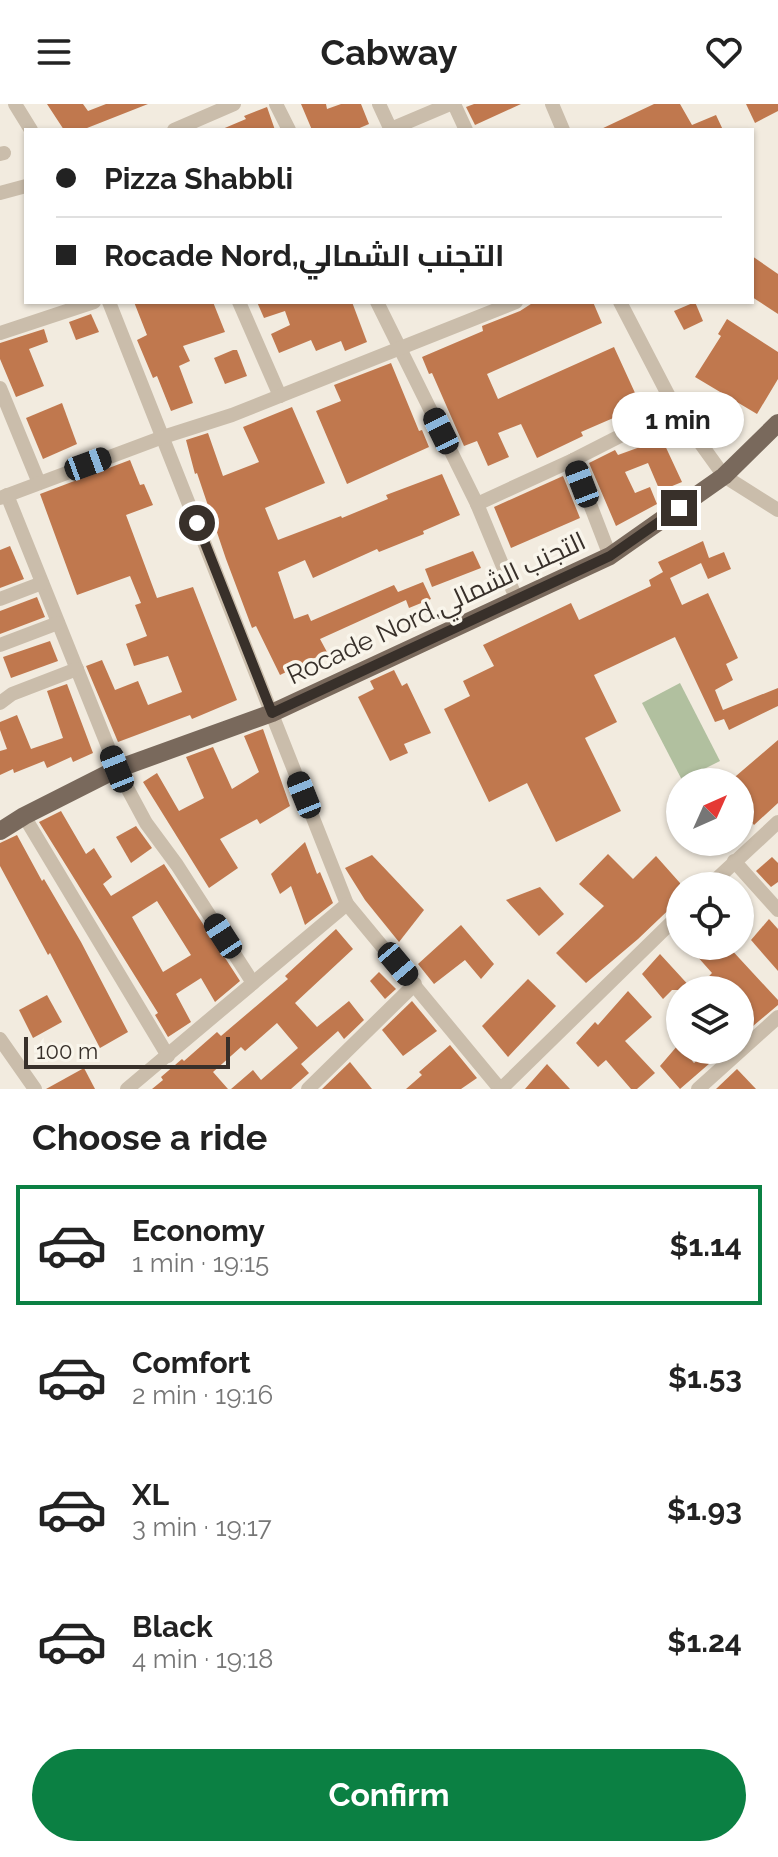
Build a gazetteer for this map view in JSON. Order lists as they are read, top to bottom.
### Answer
{
  "streets": {
    "main road": ["Rocade Nord,التجنب الشمالي"]
  },
  "scale_bar": "100 m",
  "north": "top right",
  "page": {
    "header": "Cabway",
    "banner": ["Pizza Shabbli", "Rocade Nord,التجنب الشمالي"],
    "bubble": "1 min",
    "scale": "100 m",
    "heading": "Choose a ride",
    "list": [
      {
        "name": "Economy",
        "note": "1 min · 19:15",
        "value": "$1.14"
      },
      {
        "name": "Comfort",
        "note": "2 min · 19:16",
        "value": "$1.53"
      },
      {
        "name": "XL",
        "note": "3 min · 19:17",
        "value": "$1.93"
      },
      {
        "name": "Black",
        "note": "4 min · 19:18",
        "value": "$1.24"
      }
    ],
    "buttons": "Confirm"
  }
}
